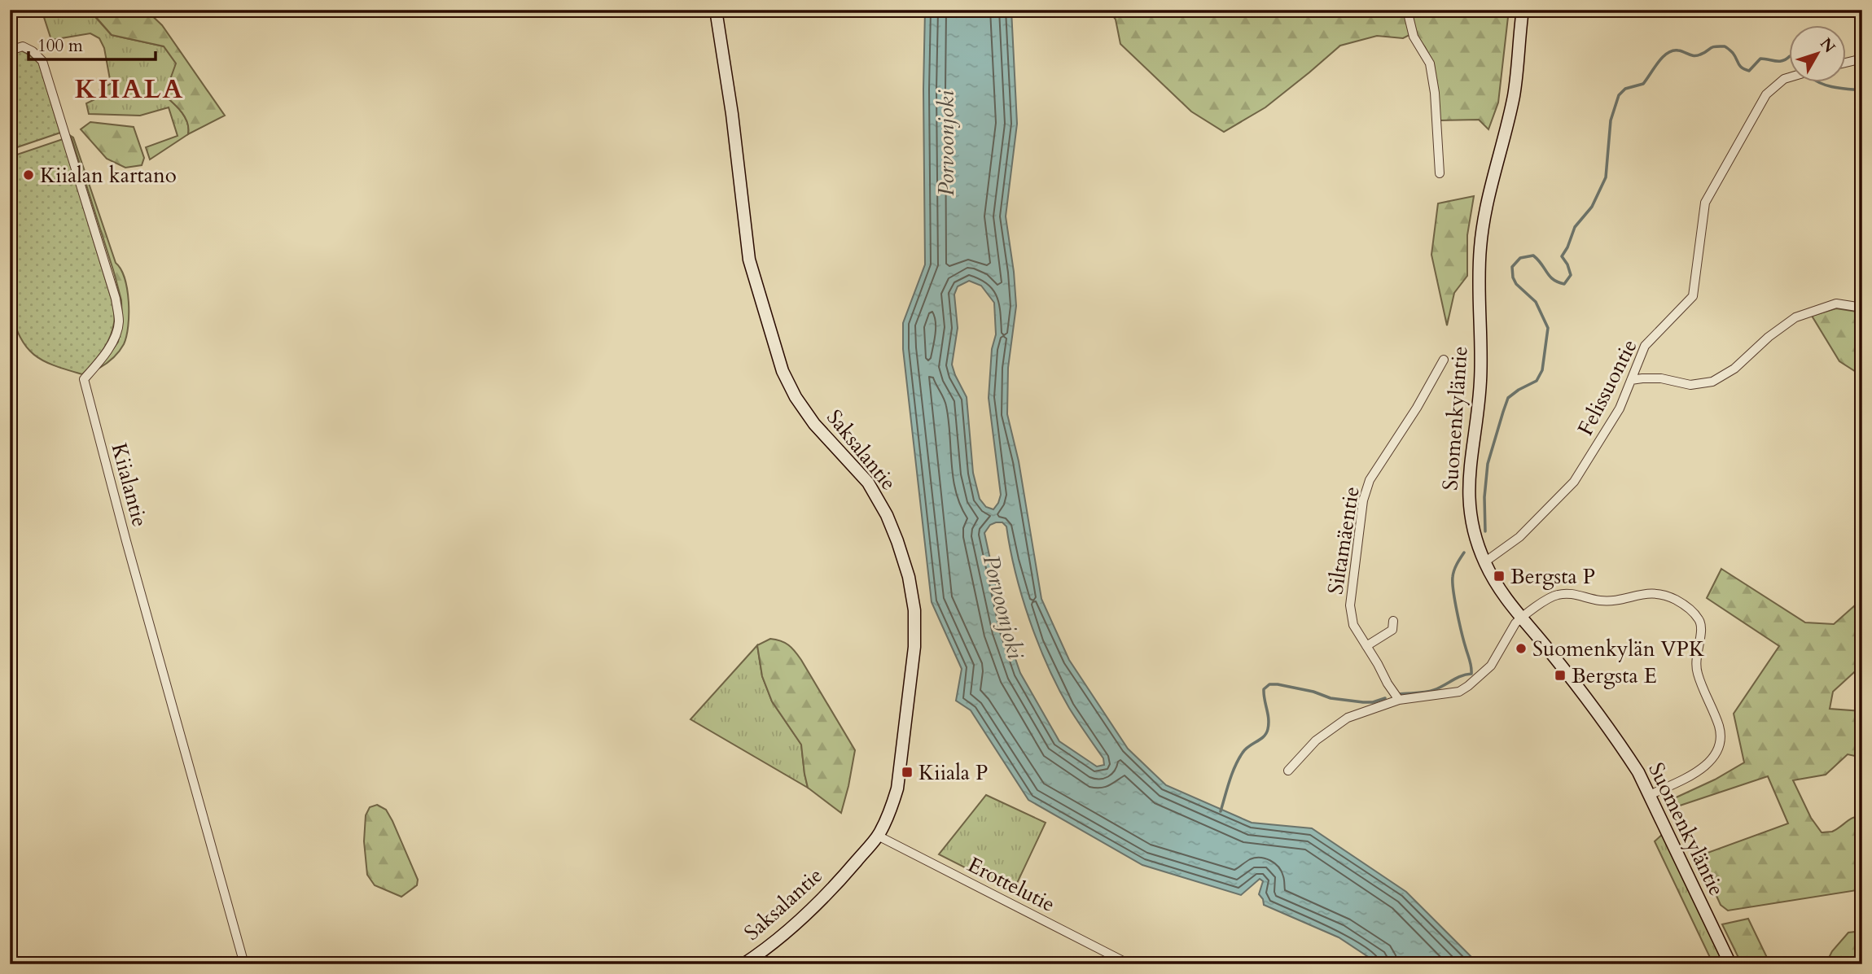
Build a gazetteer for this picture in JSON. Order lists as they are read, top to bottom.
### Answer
{
  "streets": {
    "street": [
      "Felissuontie",
      "Suomenkyläntie",
      "Saksalantie",
      "Kiialantie",
      "Siltamäentie",
      "Erottelutie"
    ]
  },
  "crossings": [
    ["Felissuontie", "Suomenkyläntie"],
    ["Saksalantie", "Erottelutie"]
  ],
  "districts": ["KIIALA"],
  "water": ["Porvoonjoki"],
  "places": {
    "other": ["Kiialan kartano", "Suomenkylän VPK"],
    "transit": ["Bergsta P", "Bergsta E", "Kiiala P"]
  },
  "scale_bar": "100 m",
  "north": "top right"
}
